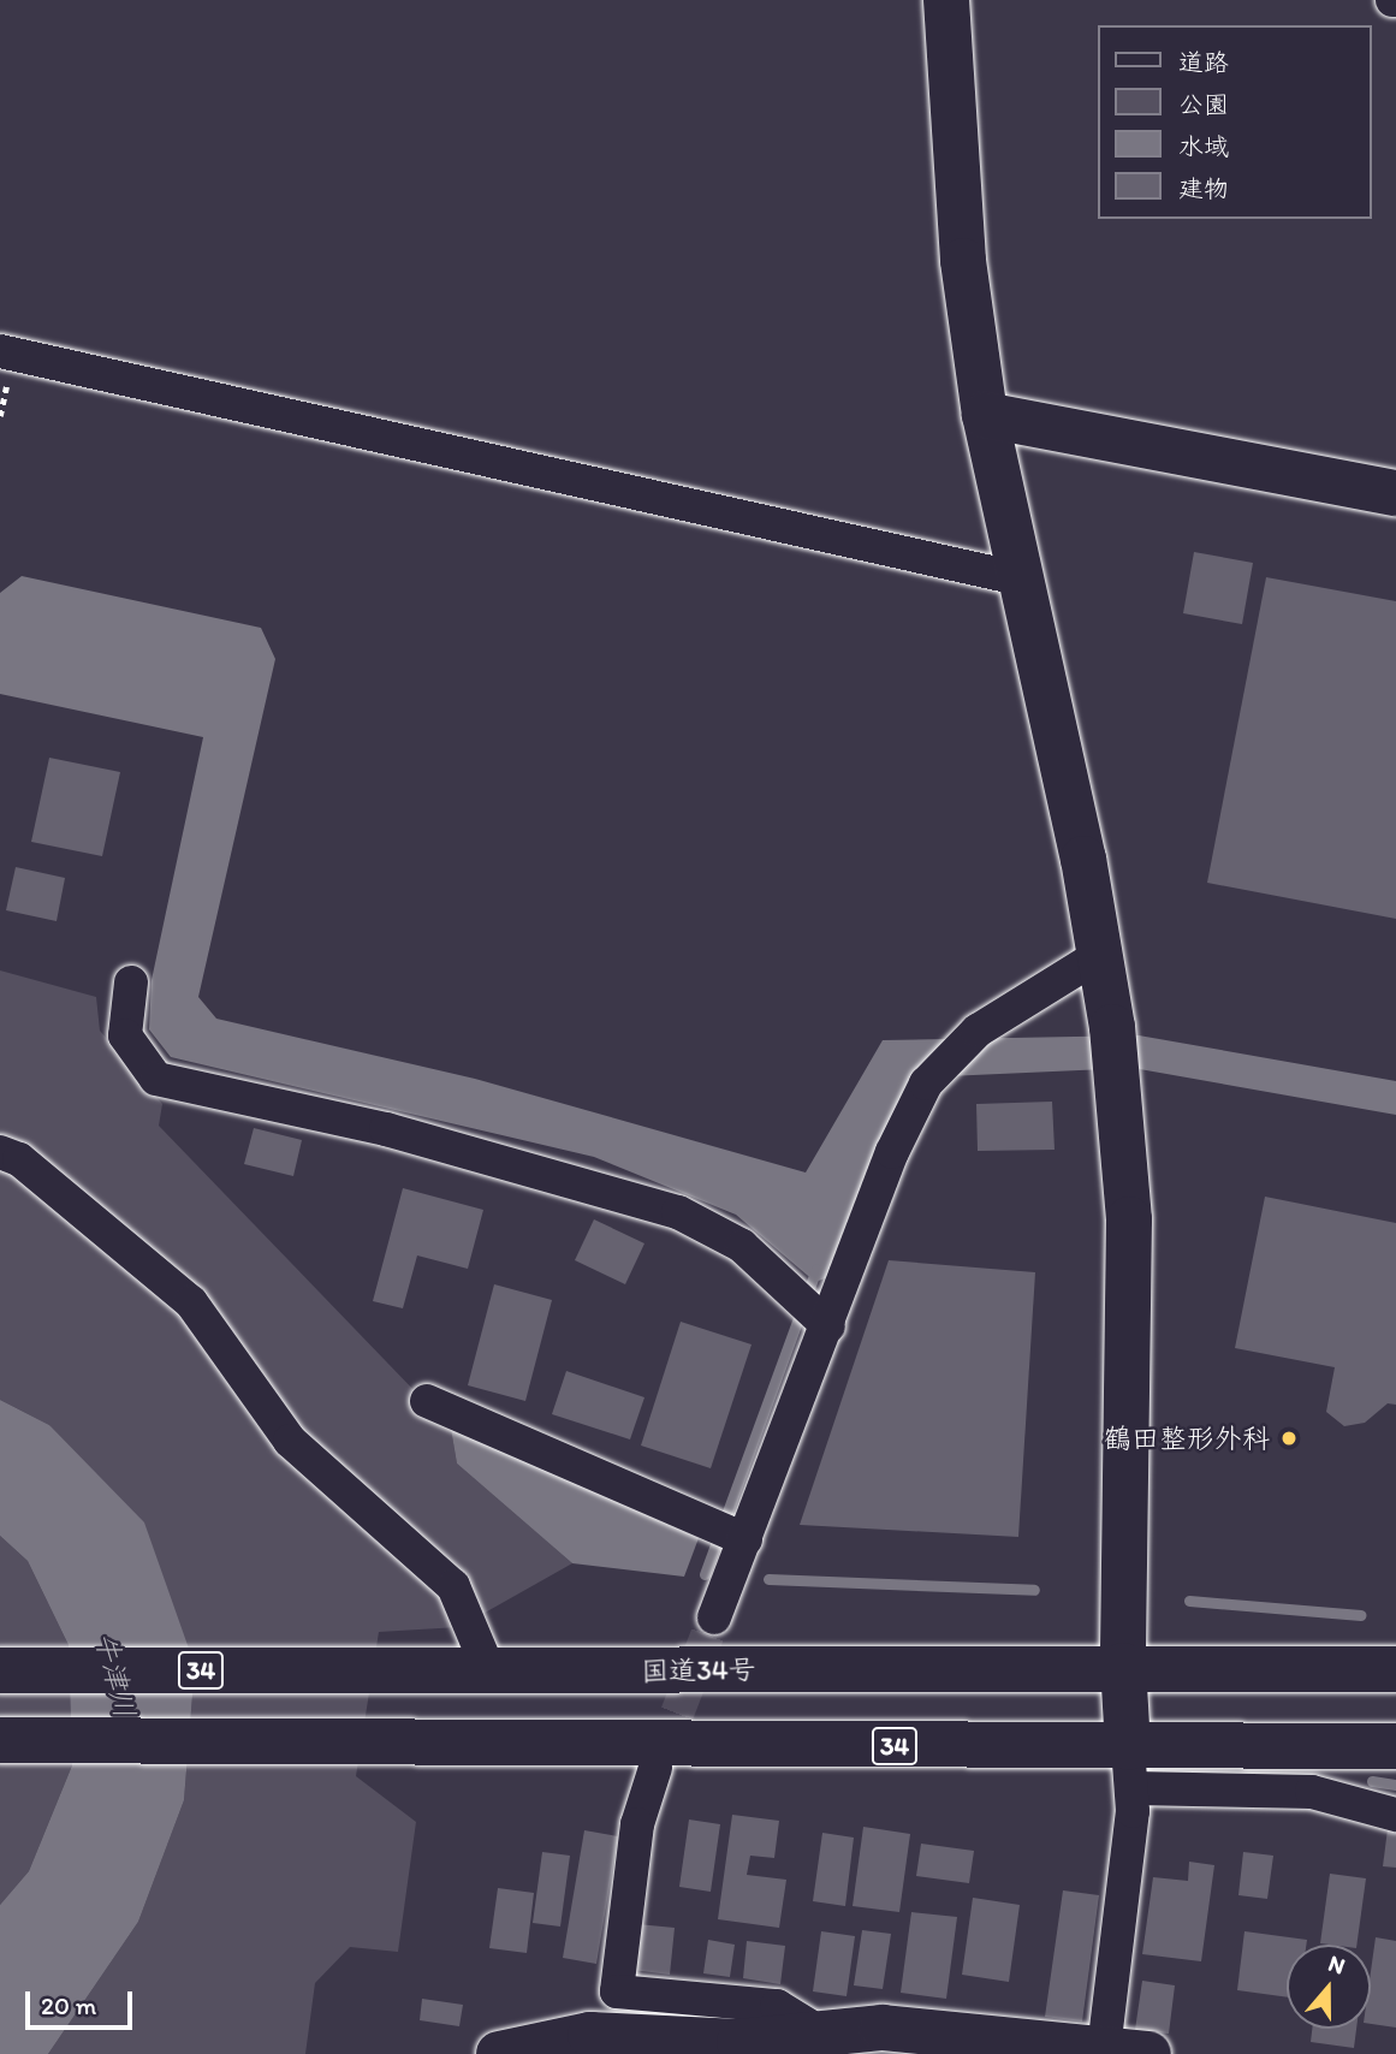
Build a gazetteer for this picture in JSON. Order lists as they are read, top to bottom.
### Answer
{
  "streets": {
    "main road": ["34", "国道34号"]
  },
  "water": ["牛津川"],
  "places": ["鶴田整形外科"],
  "legend": [
    "道路",
    "公園",
    "水域",
    "建物"
  ],
  "scale_bar": "20 m",
  "north": "top"
}
